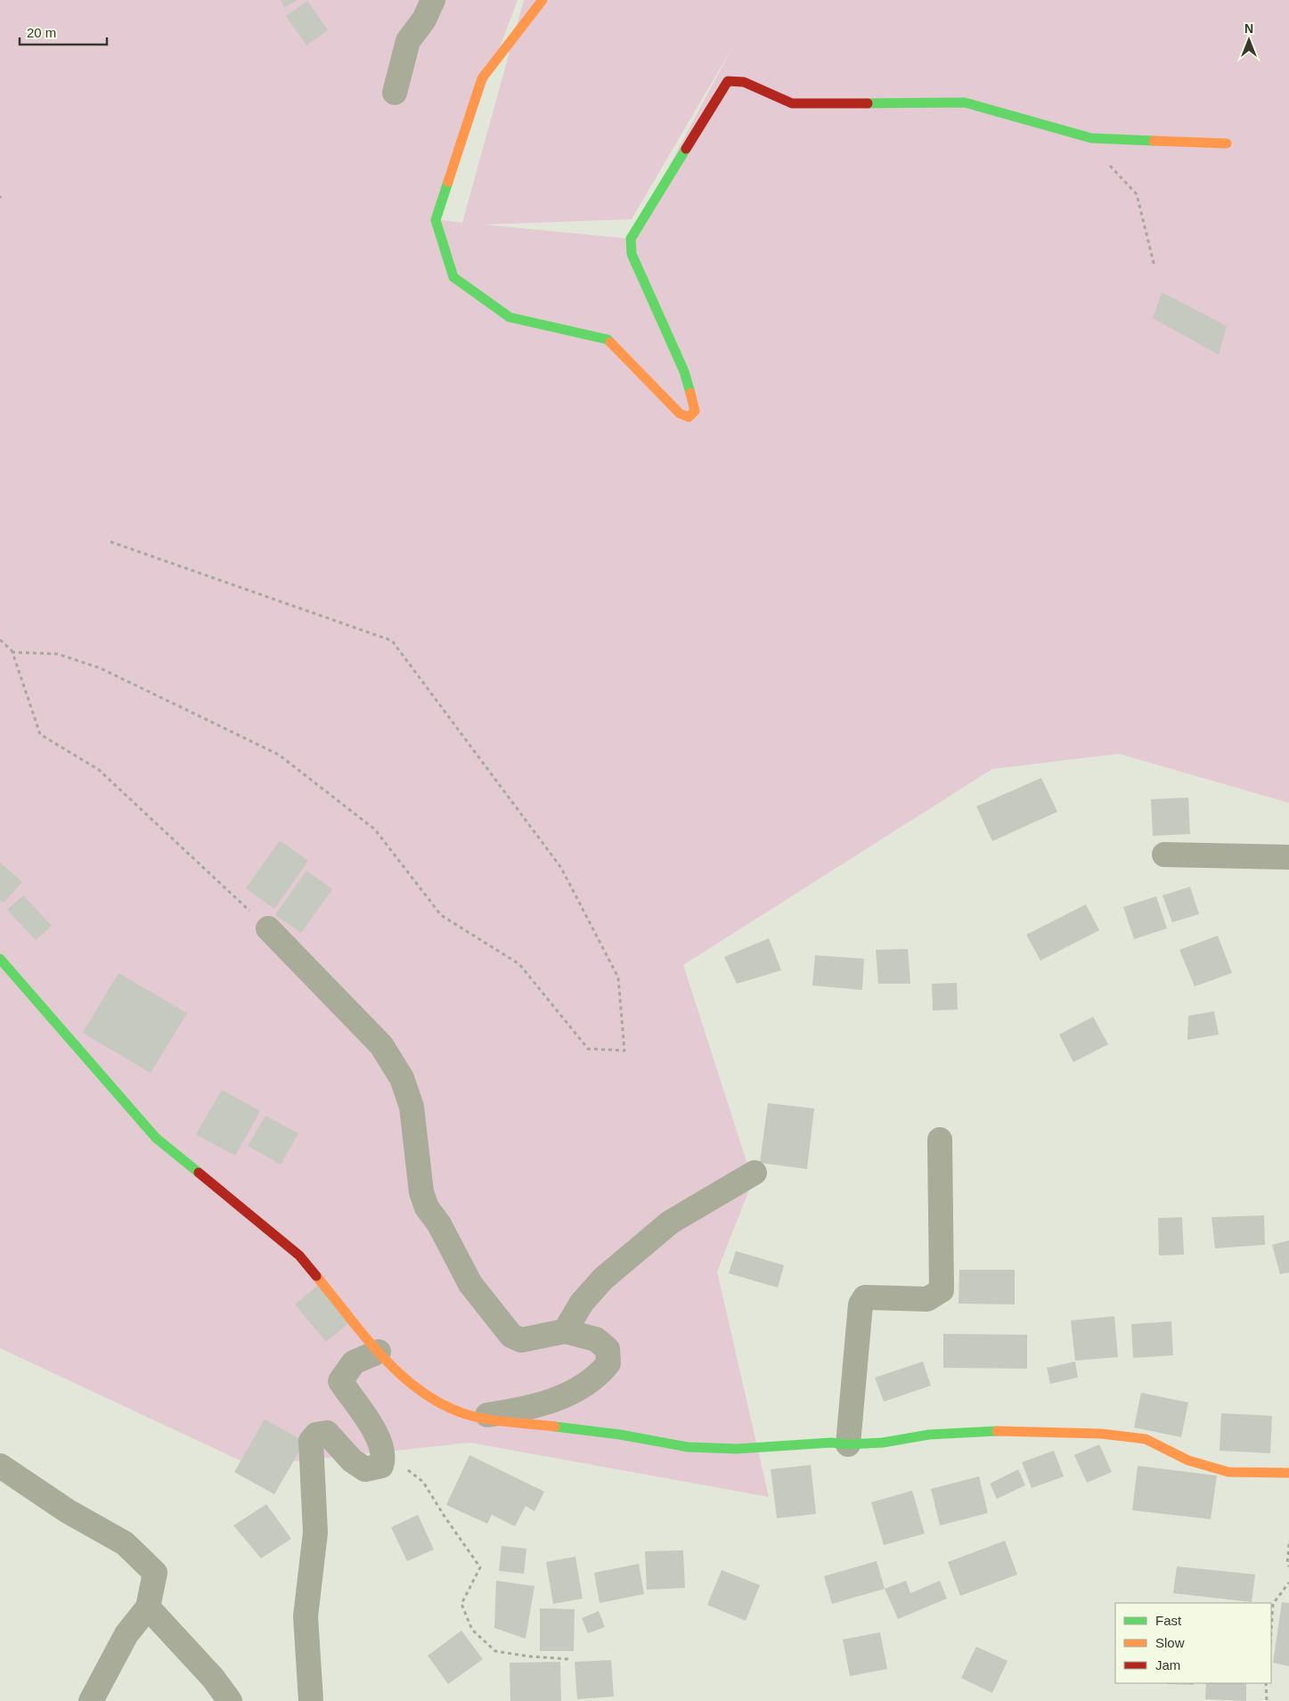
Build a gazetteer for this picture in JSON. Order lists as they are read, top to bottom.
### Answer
{
  "legend": ["Fast", "Slow", "Jam"],
  "scale_bar": "20 m",
  "north": "top"
}
